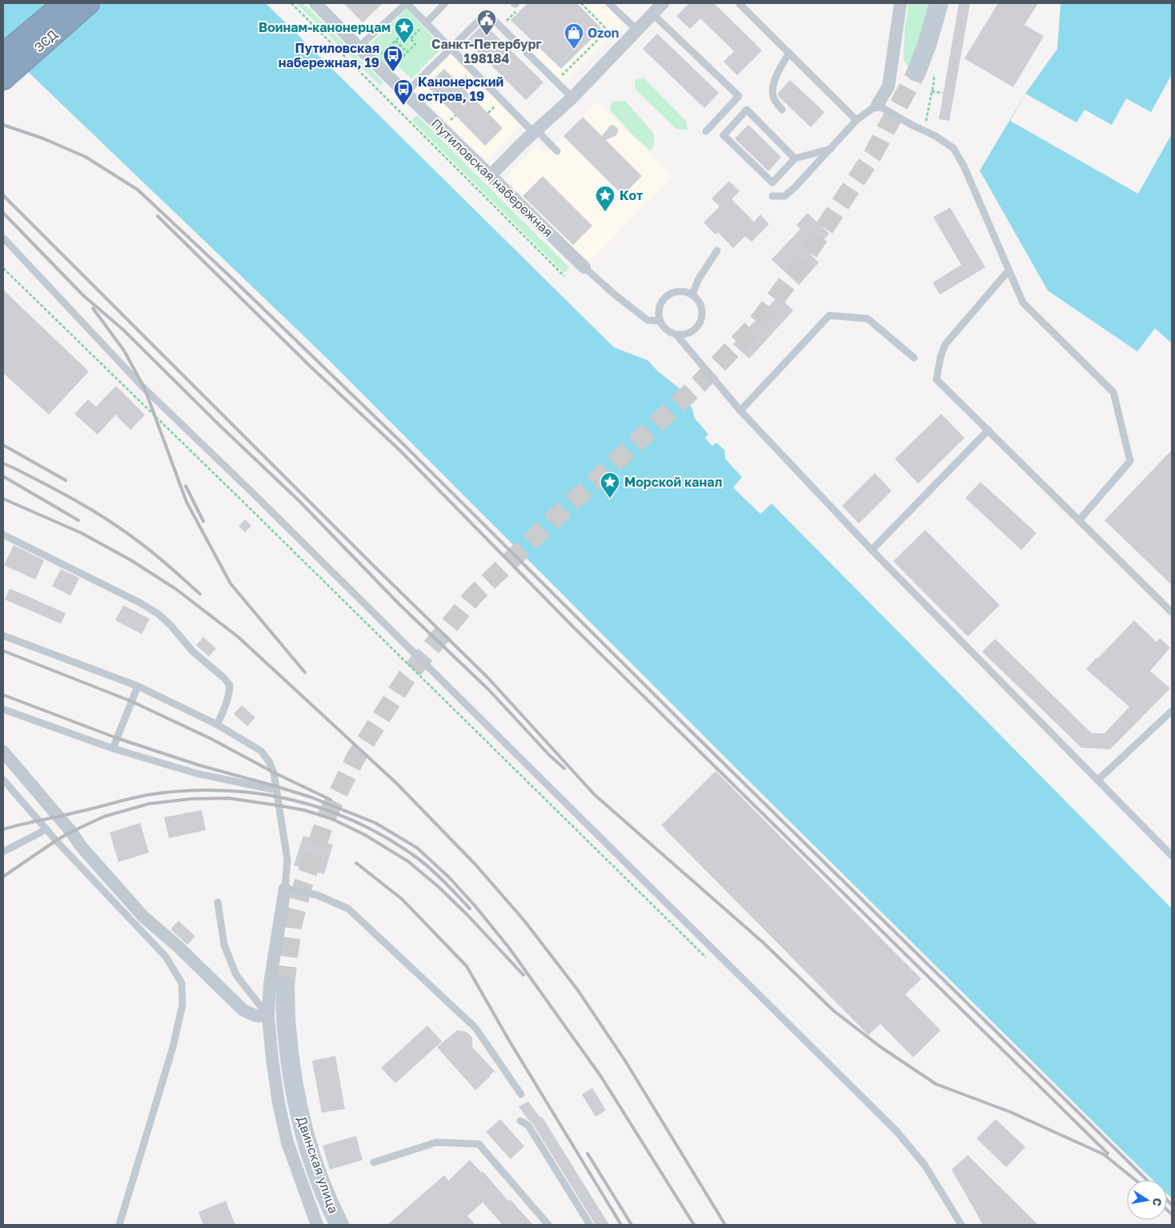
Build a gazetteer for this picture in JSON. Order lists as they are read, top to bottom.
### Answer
{
  "streets": {
    "highway": ["ЗСД"],
    "street": ["Путиловская набережная", "Двинская улица"]
  },
  "places": {
    "public building": ["Санкт-Петербург 198184"],
    "place": ["Воинам-канонерцам", "Кот", "Морской канал"],
    "shop": ["Ozon"],
    "bus stop": ["Путиловская набережная, 19", "Канонерский остров, 19"]
  },
  "north": "right"
}
